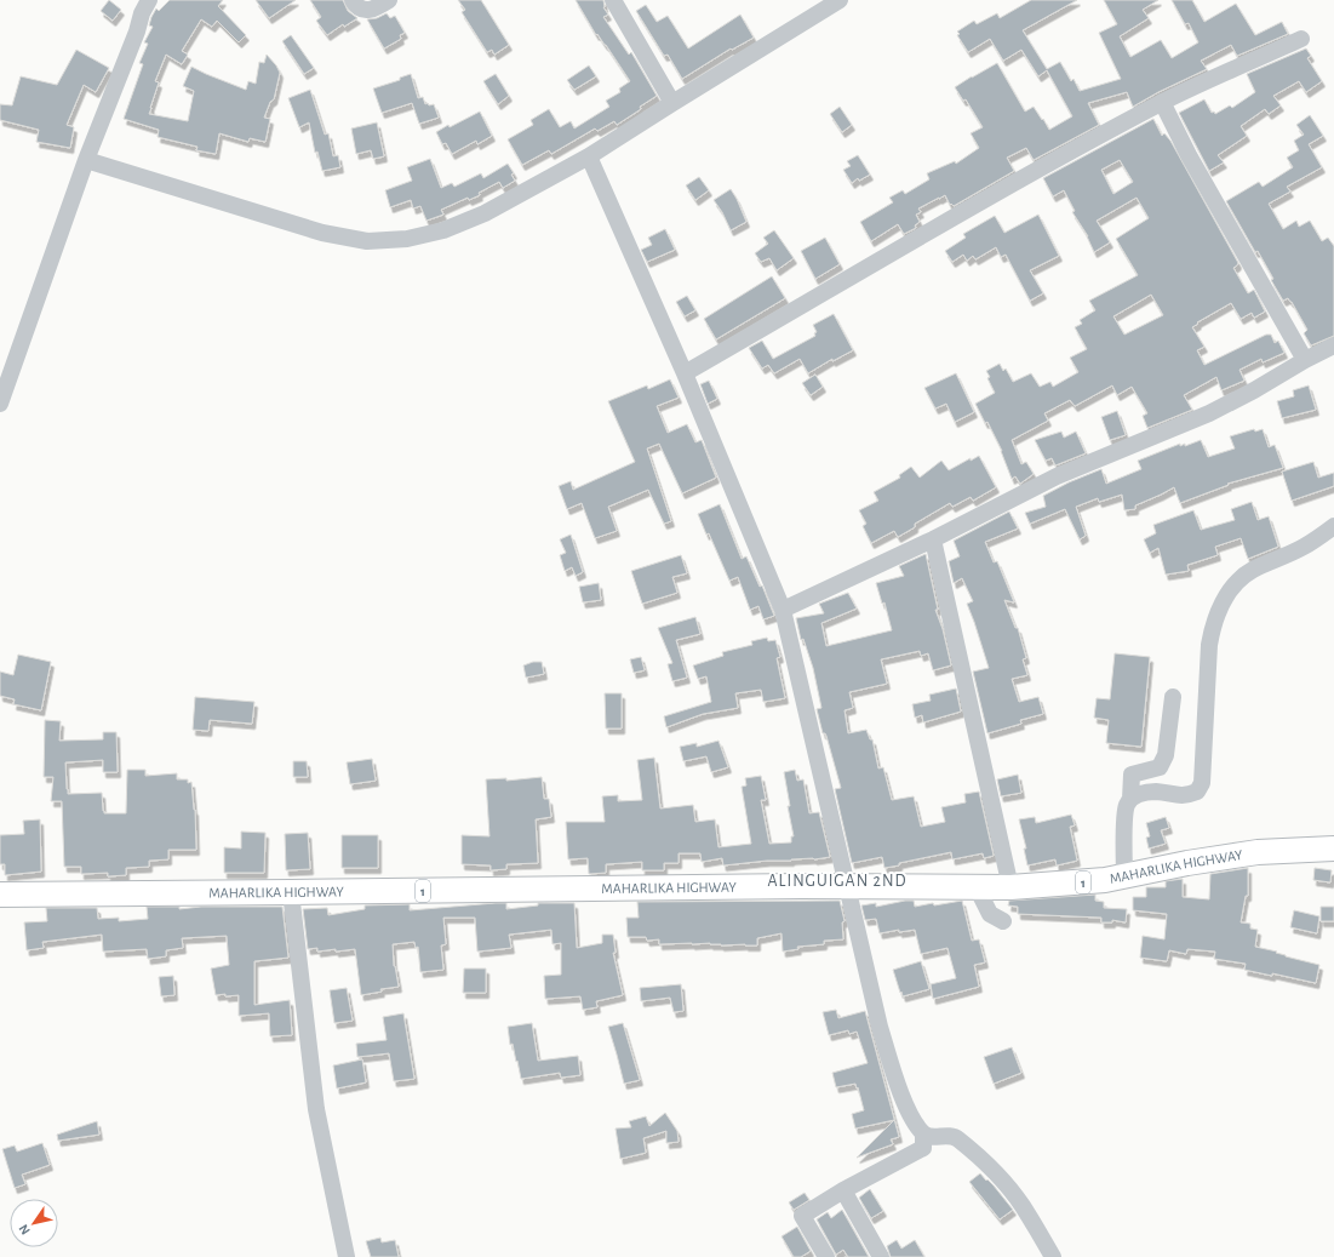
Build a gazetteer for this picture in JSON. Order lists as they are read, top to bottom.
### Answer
{
  "streets": {
    "highway": ["MAHARLIKA HIGHWAY", "1"]
  },
  "districts": ["ALINGUIGAN 2ND"],
  "north": "bottom left"
}
